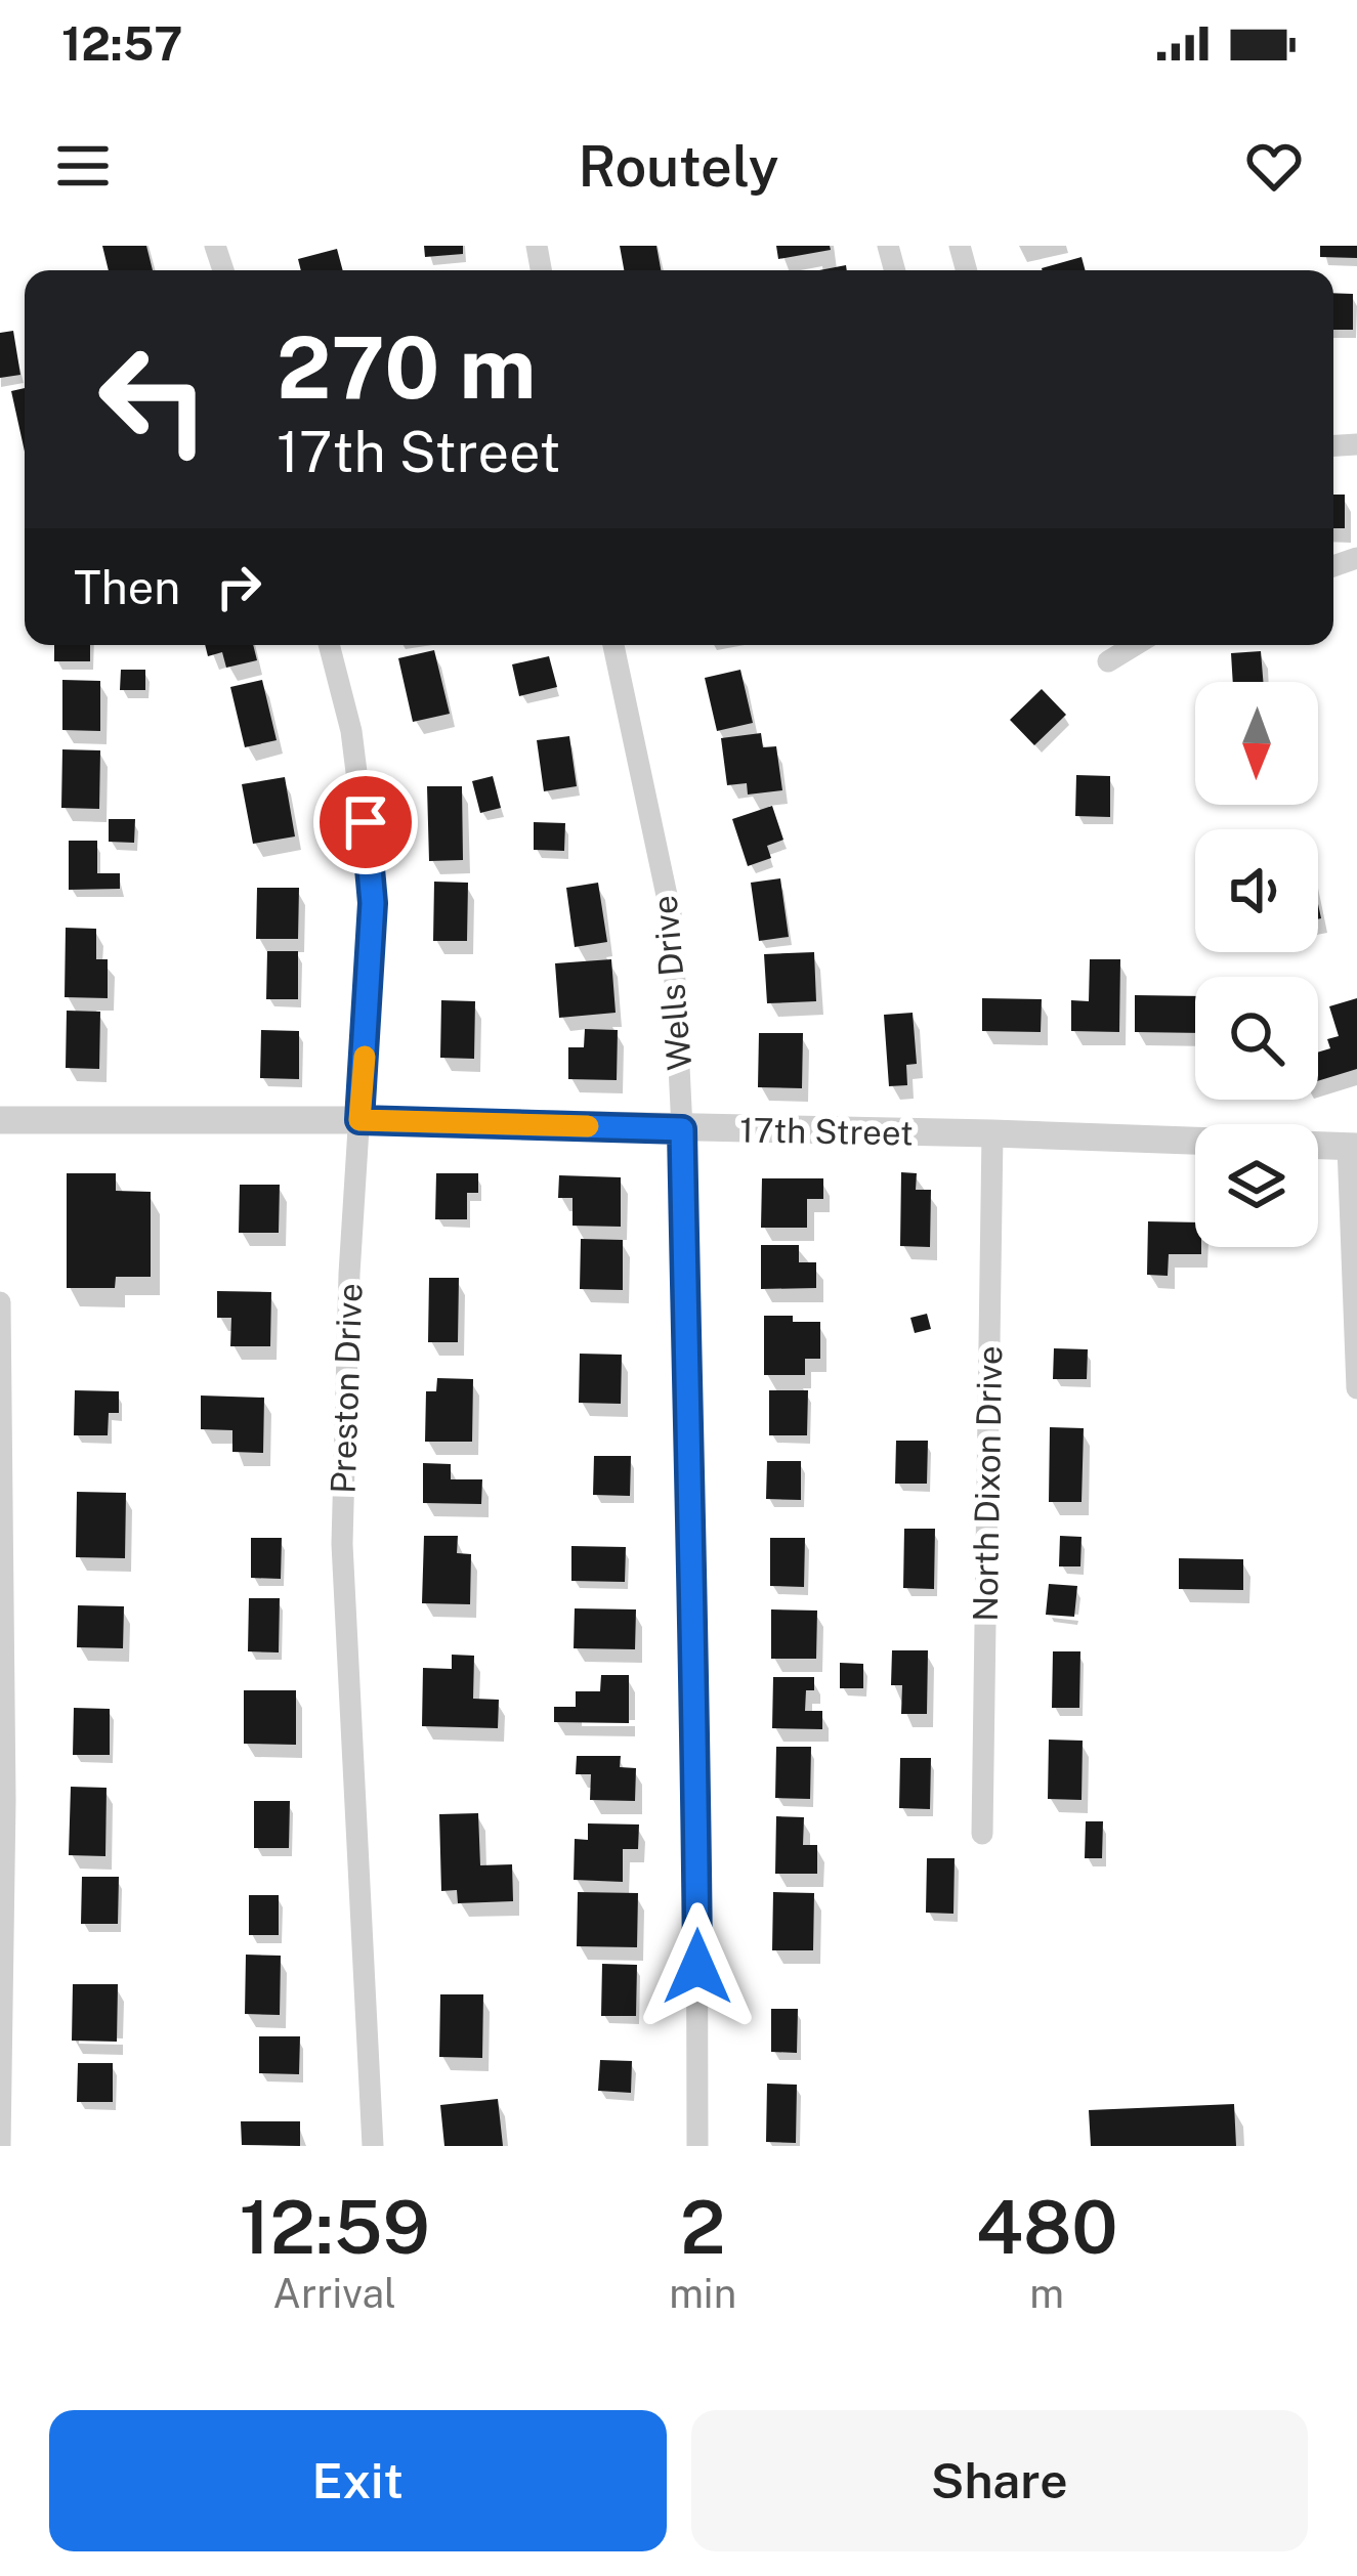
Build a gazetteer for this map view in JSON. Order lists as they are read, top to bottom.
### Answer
{
  "streets": {
    "street": [
      "Wells Drive",
      "17th Street",
      "Preston Drive",
      "North Dixon Drive"
    ]
  },
  "crossings": [
    ["Wells Drive", "17th Street"],
    ["17th Street", "Preston Drive"],
    ["17th Street", "North Dixon Drive"]
  ],
  "north": "bottom",
  "page": {
    "status": "12:57",
    "header": "Routely",
    "turn": ["270 m", "17th Street"],
    "then": "Then",
    "eta": [
      "12:59",
      "Arrival",
      "2",
      "min",
      "480",
      "m"
    ],
    "buttons": ["Exit", "Share"]
  }
}
